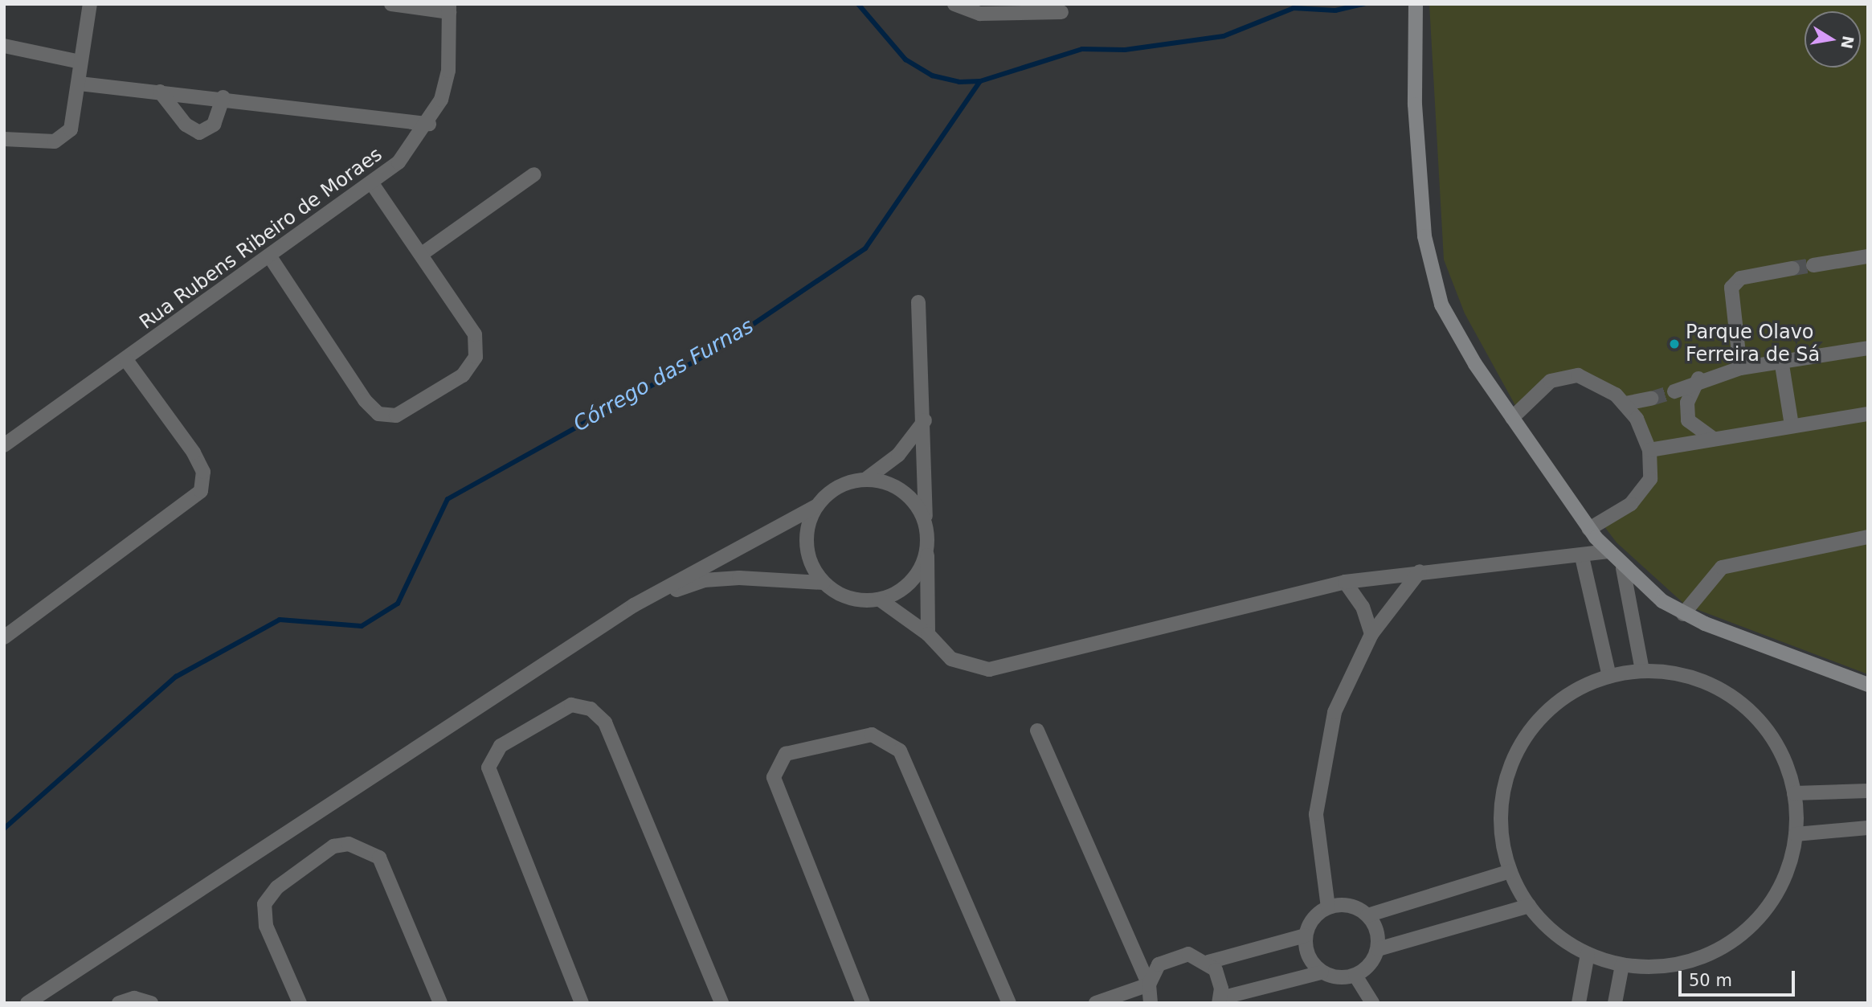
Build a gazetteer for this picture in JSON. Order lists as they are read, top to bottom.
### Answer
{
  "streets": {
    "street": ["Rua Rubens Ribeiro de Moraes"]
  },
  "water": ["Córrego das Furnas"],
  "places": ["Parque Olavo Ferreira de Sá"],
  "scale_bar": "50 m",
  "north": "right"
}
